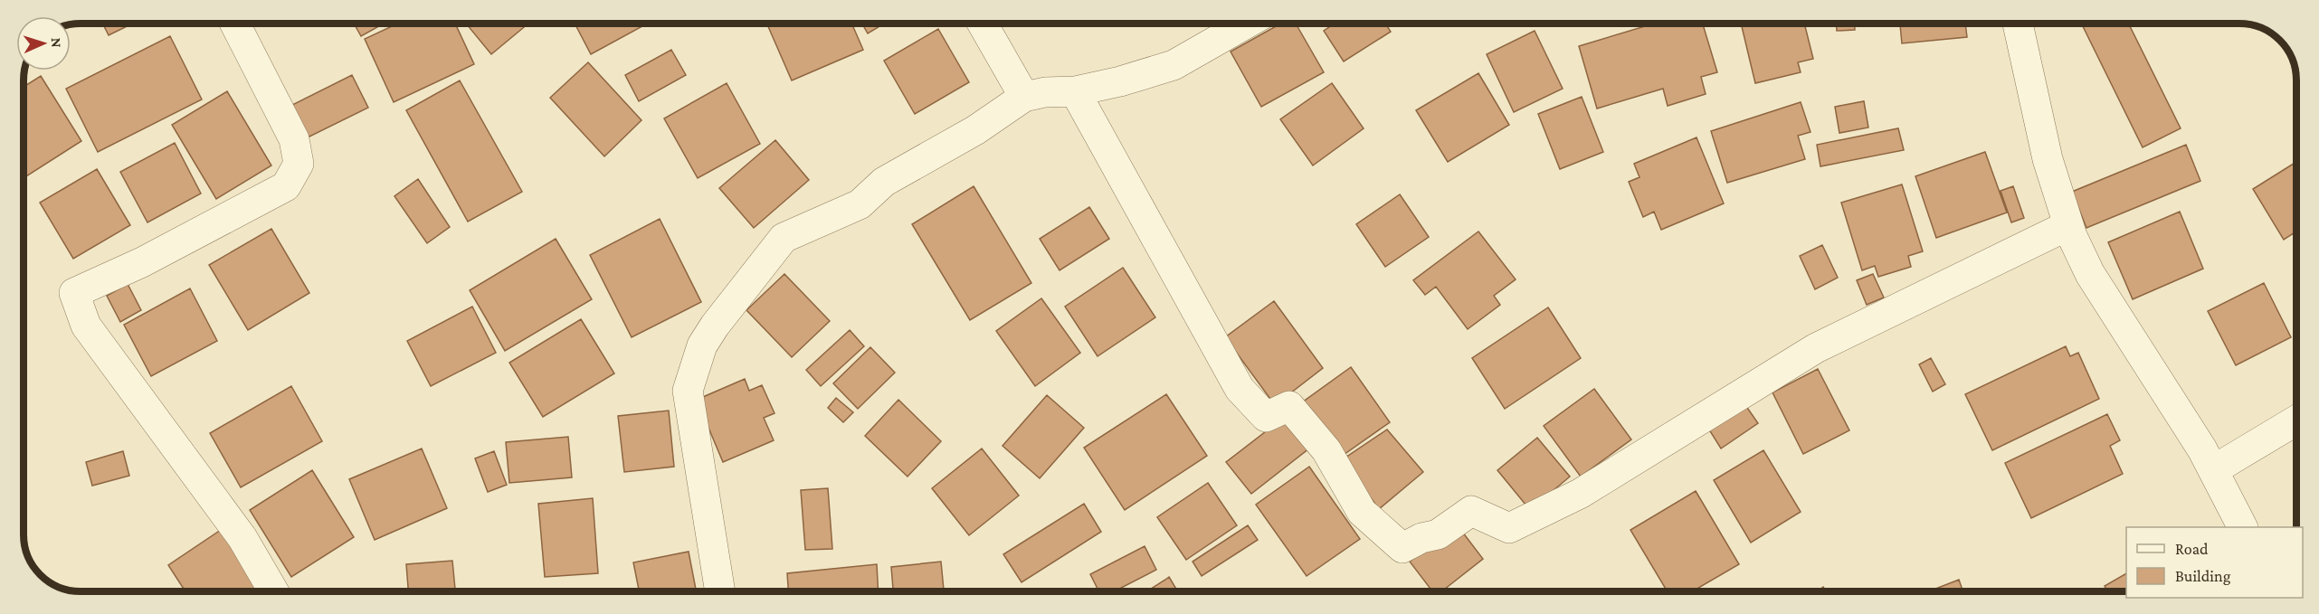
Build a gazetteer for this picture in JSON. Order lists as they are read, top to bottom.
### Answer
{
  "legend": ["Road", "Building"],
  "north": "right"
}
